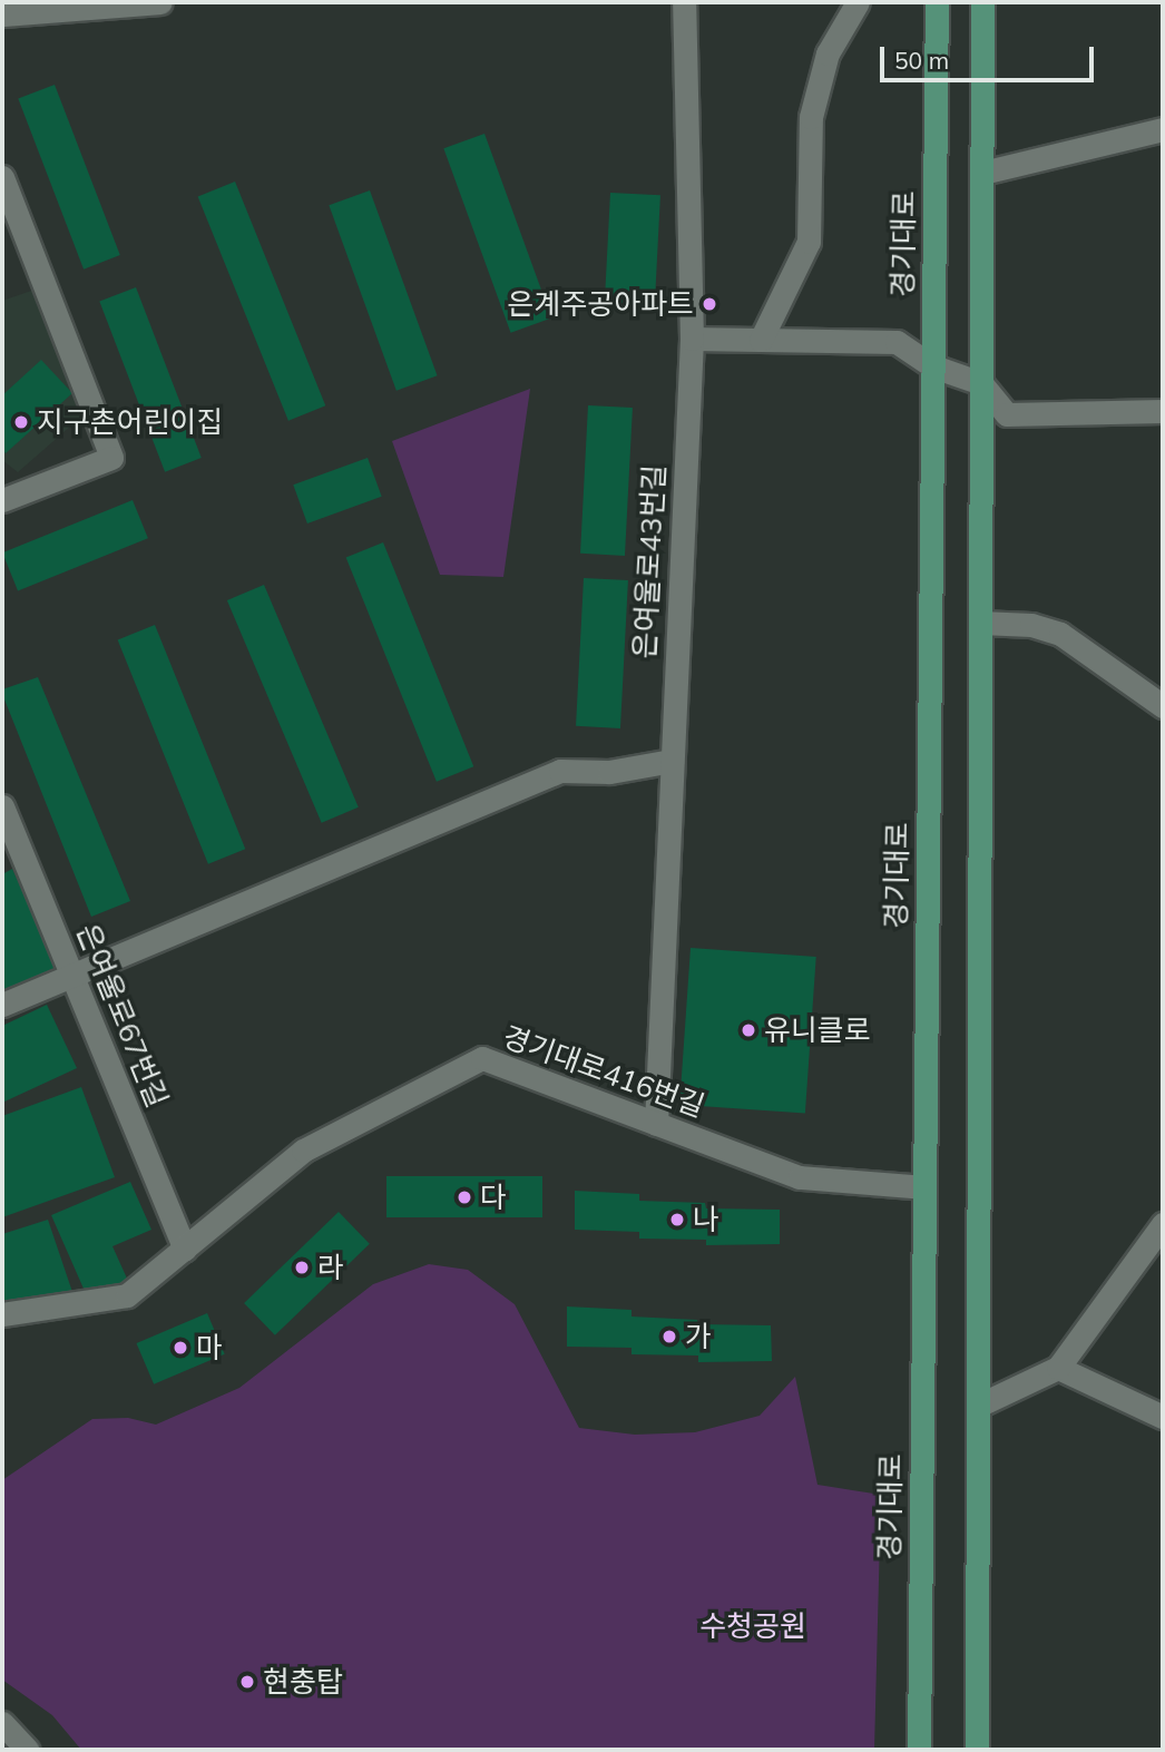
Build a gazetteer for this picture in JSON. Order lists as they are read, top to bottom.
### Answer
{
  "streets": {
    "main road": ["경기대로"],
    "street": ["은여울로43번길", "은여울로67번길", "경기대로416번길"]
  },
  "crossings": [
    ["경기대로", "경기대로416번길"],
    ["은여울로43번길", "경기대로416번길"],
    ["은여울로67번길", "경기대로416번길"]
  ],
  "parks": ["수청공원"],
  "places": [
    "은계주공아파트",
    "지구촌어린이집",
    "유니클로",
    "다",
    "나",
    "라",
    "가",
    "마",
    "현충탑"
  ],
  "scale_bar": "50 m"
}
